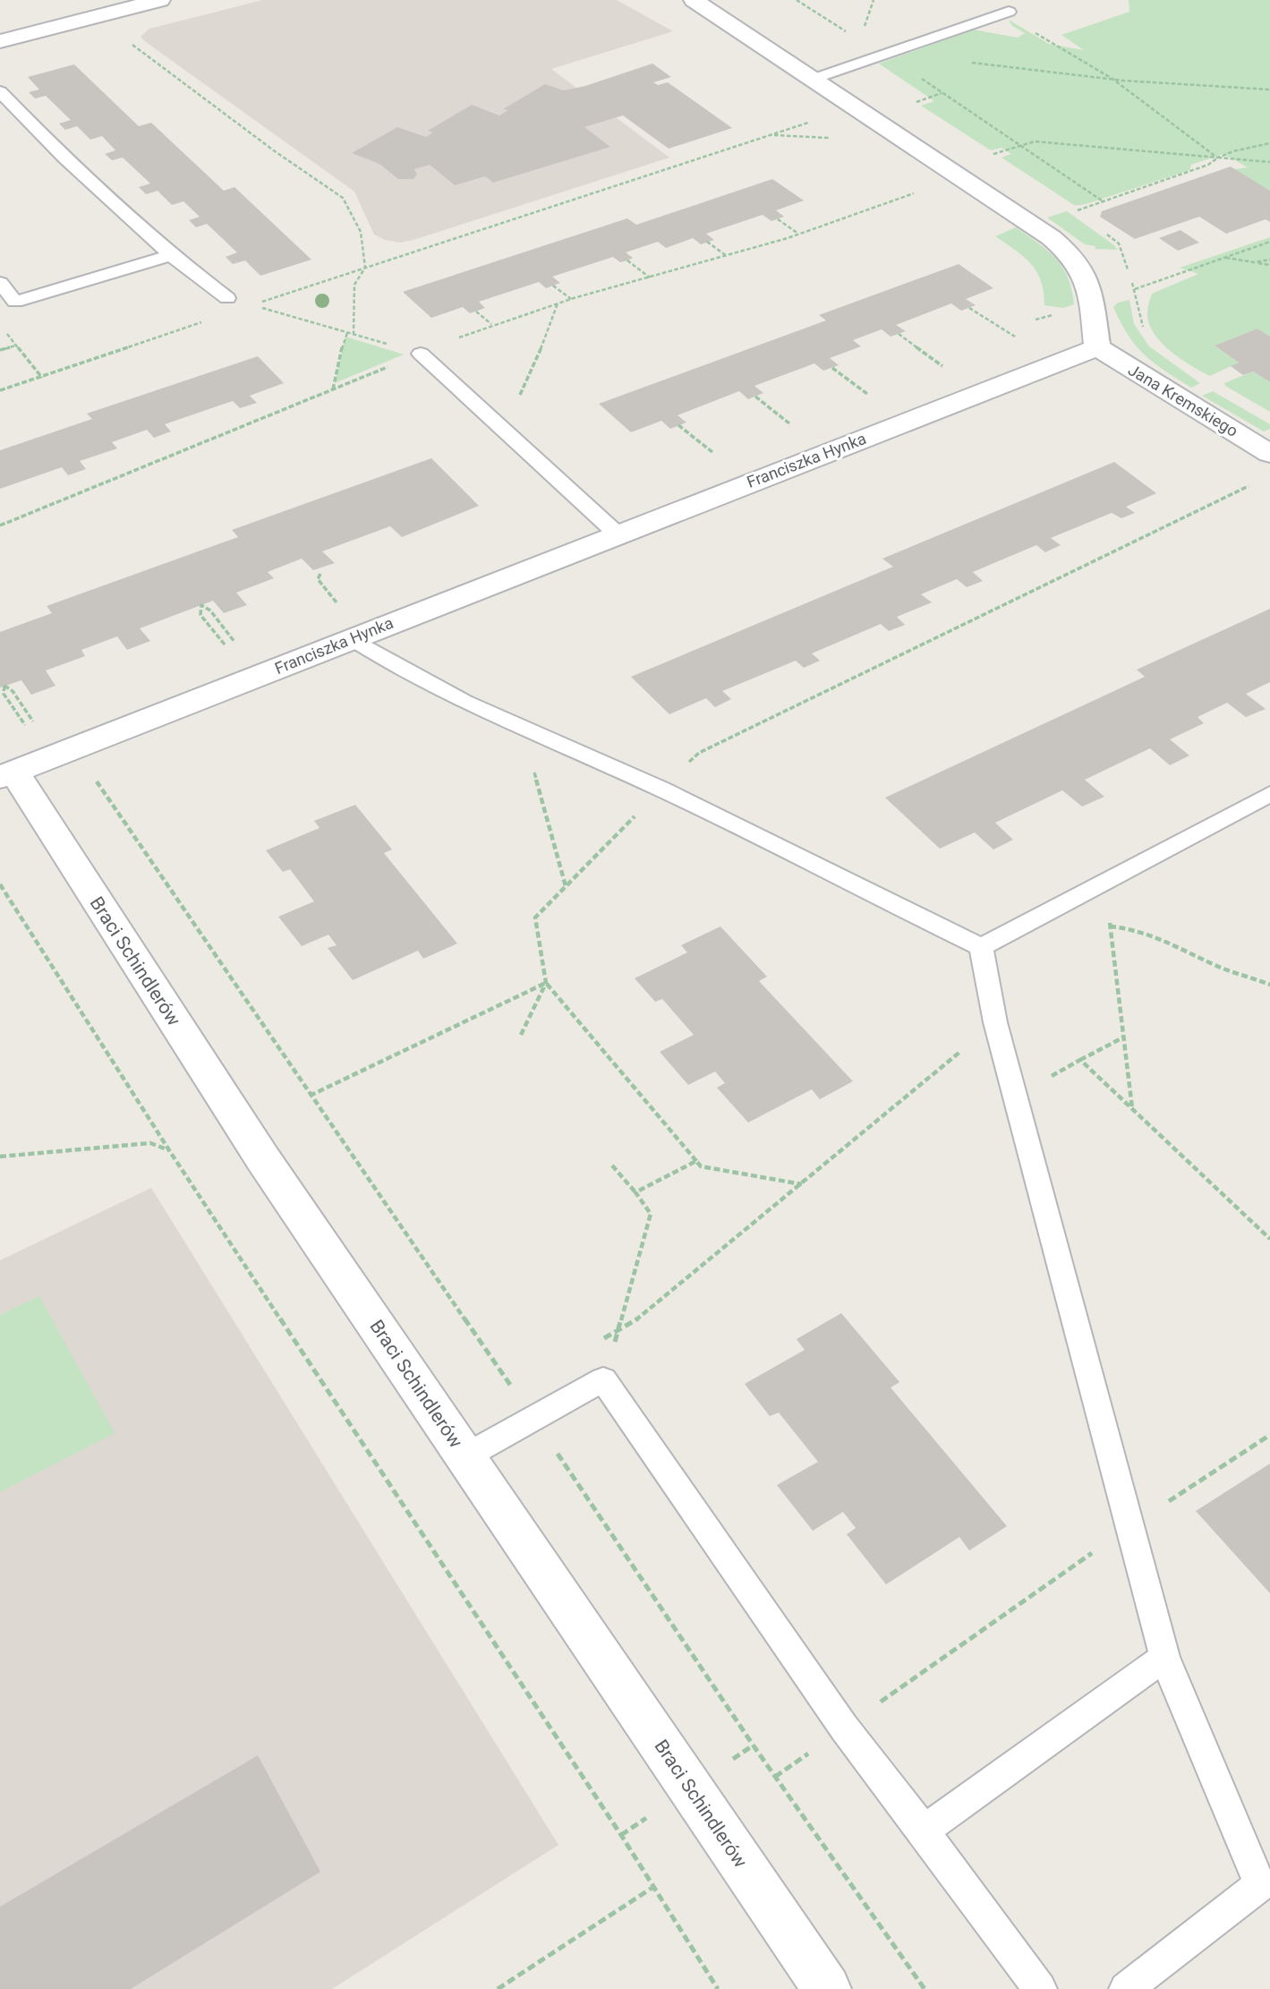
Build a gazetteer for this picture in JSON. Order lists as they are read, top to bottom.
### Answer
{
  "streets": {
    "street": ["Jana Kremskiego", "Franciszka Hynka", "Braci Schindlerów"]
  },
  "crossings": [
    ["Jana Kremskiego", "Franciszka Hynka"],
    ["Franciszka Hynka", "Braci Schindlerów"]
  ]
}
